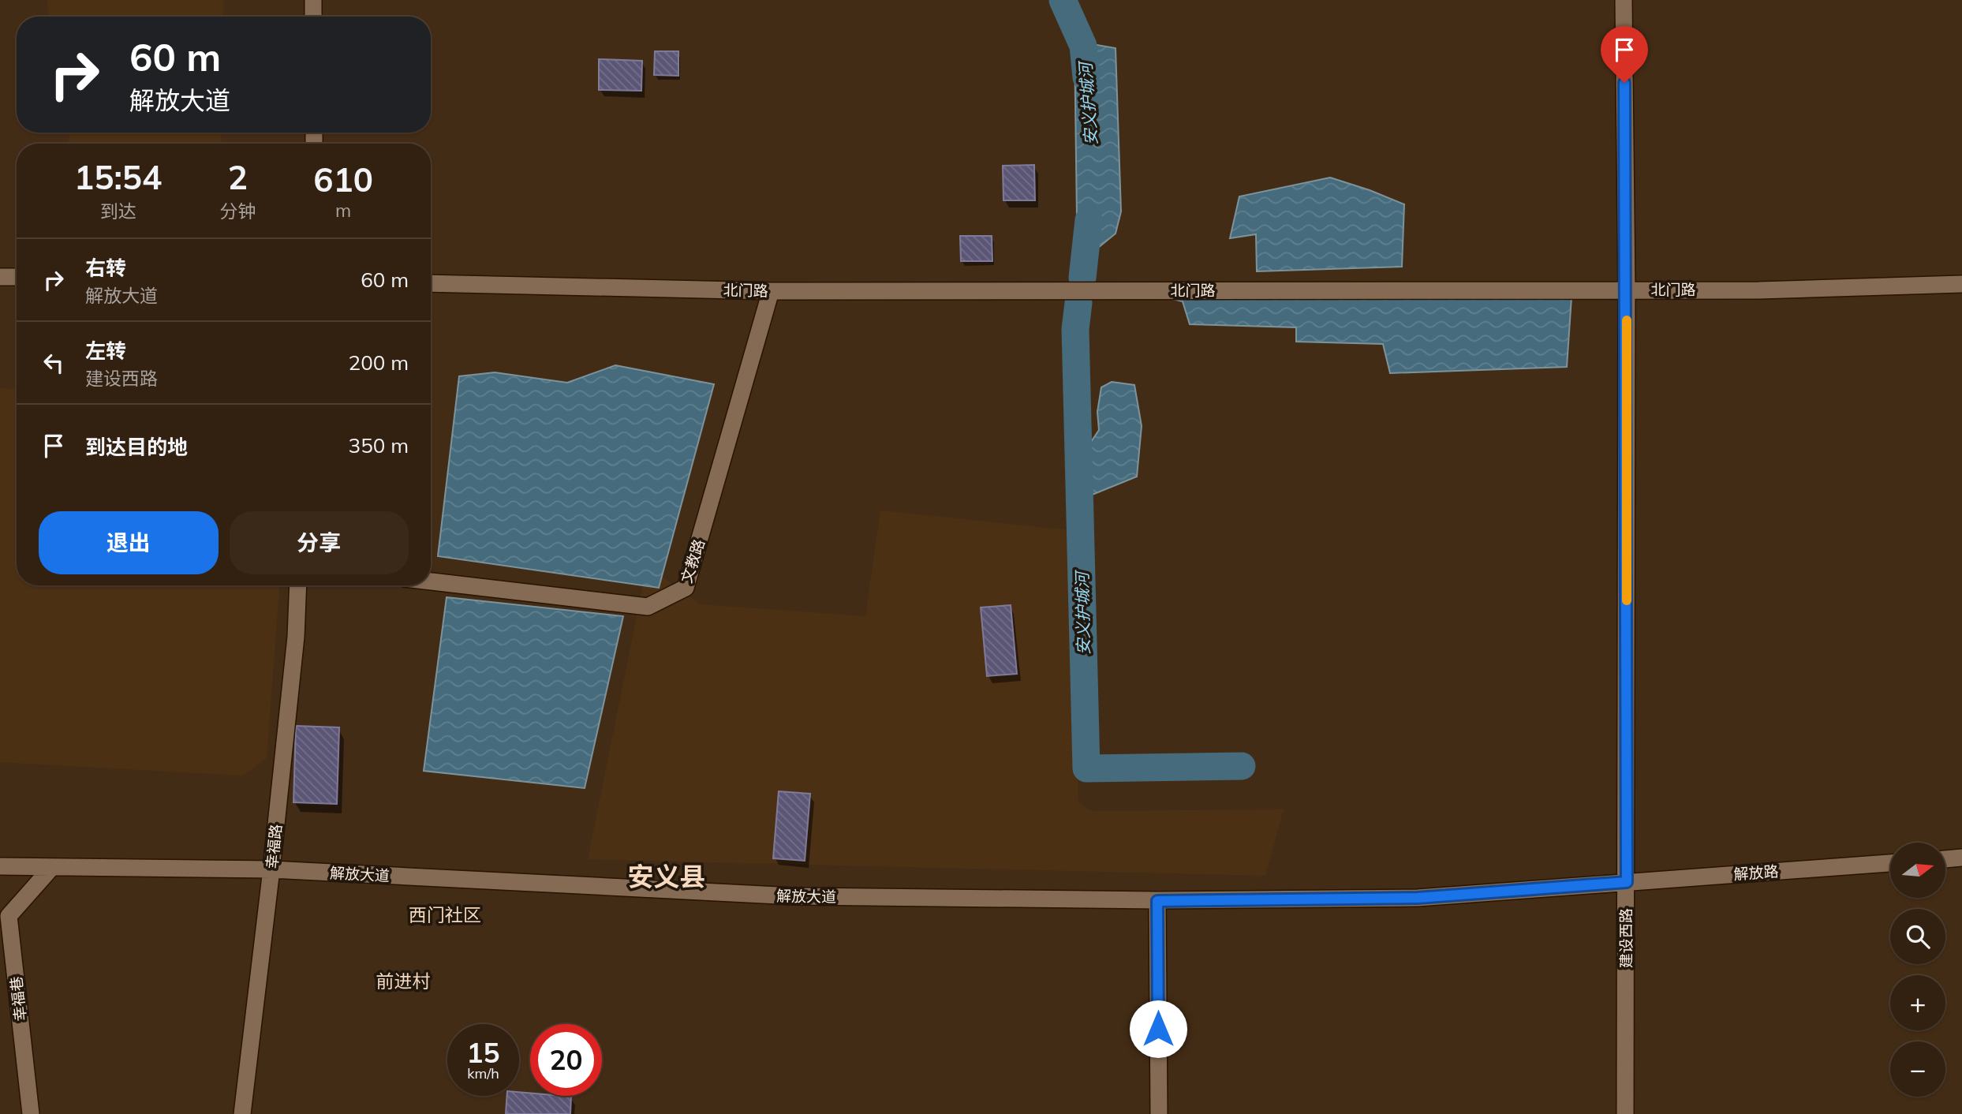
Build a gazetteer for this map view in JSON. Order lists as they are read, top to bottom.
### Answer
{
  "streets": {
    "street": [
      "北门路",
      "文教路",
      "幸福路",
      "解放路",
      "解放大道",
      "建设西路",
      "幸福巷"
    ]
  },
  "crossings": [
    ["北门路", "文教路"],
    ["北门路", "建设西路"],
    ["幸福路", "解放大道"],
    ["解放路", "解放大道"],
    ["解放路", "建设西路"],
    ["解放大道", "建设西路"],
    ["解放大道", "幸福巷"]
  ],
  "districts": ["安义县", "西门社区", "前进村"],
  "water": ["安义护城河"],
  "north": "right",
  "page": {
    "turn": ["60 m", "解放大道"],
    "eta": [
      "15:54",
      "到达",
      "2",
      "分钟",
      "610",
      "m"
    ],
    "list": [
      {
        "name": "右转",
        "note": "解放大道",
        "value": "60 m"
      },
      {
        "name": "左转",
        "note": "建设西路",
        "value": "200 m"
      },
      {
        "name": "到达目的地",
        "value": "350 m"
      }
    ],
    "buttons": ["退出", "分享"],
    "map_buttons": ["+", "−"],
    "speed": "15 km/h",
    "limit": "20"
  }
}
